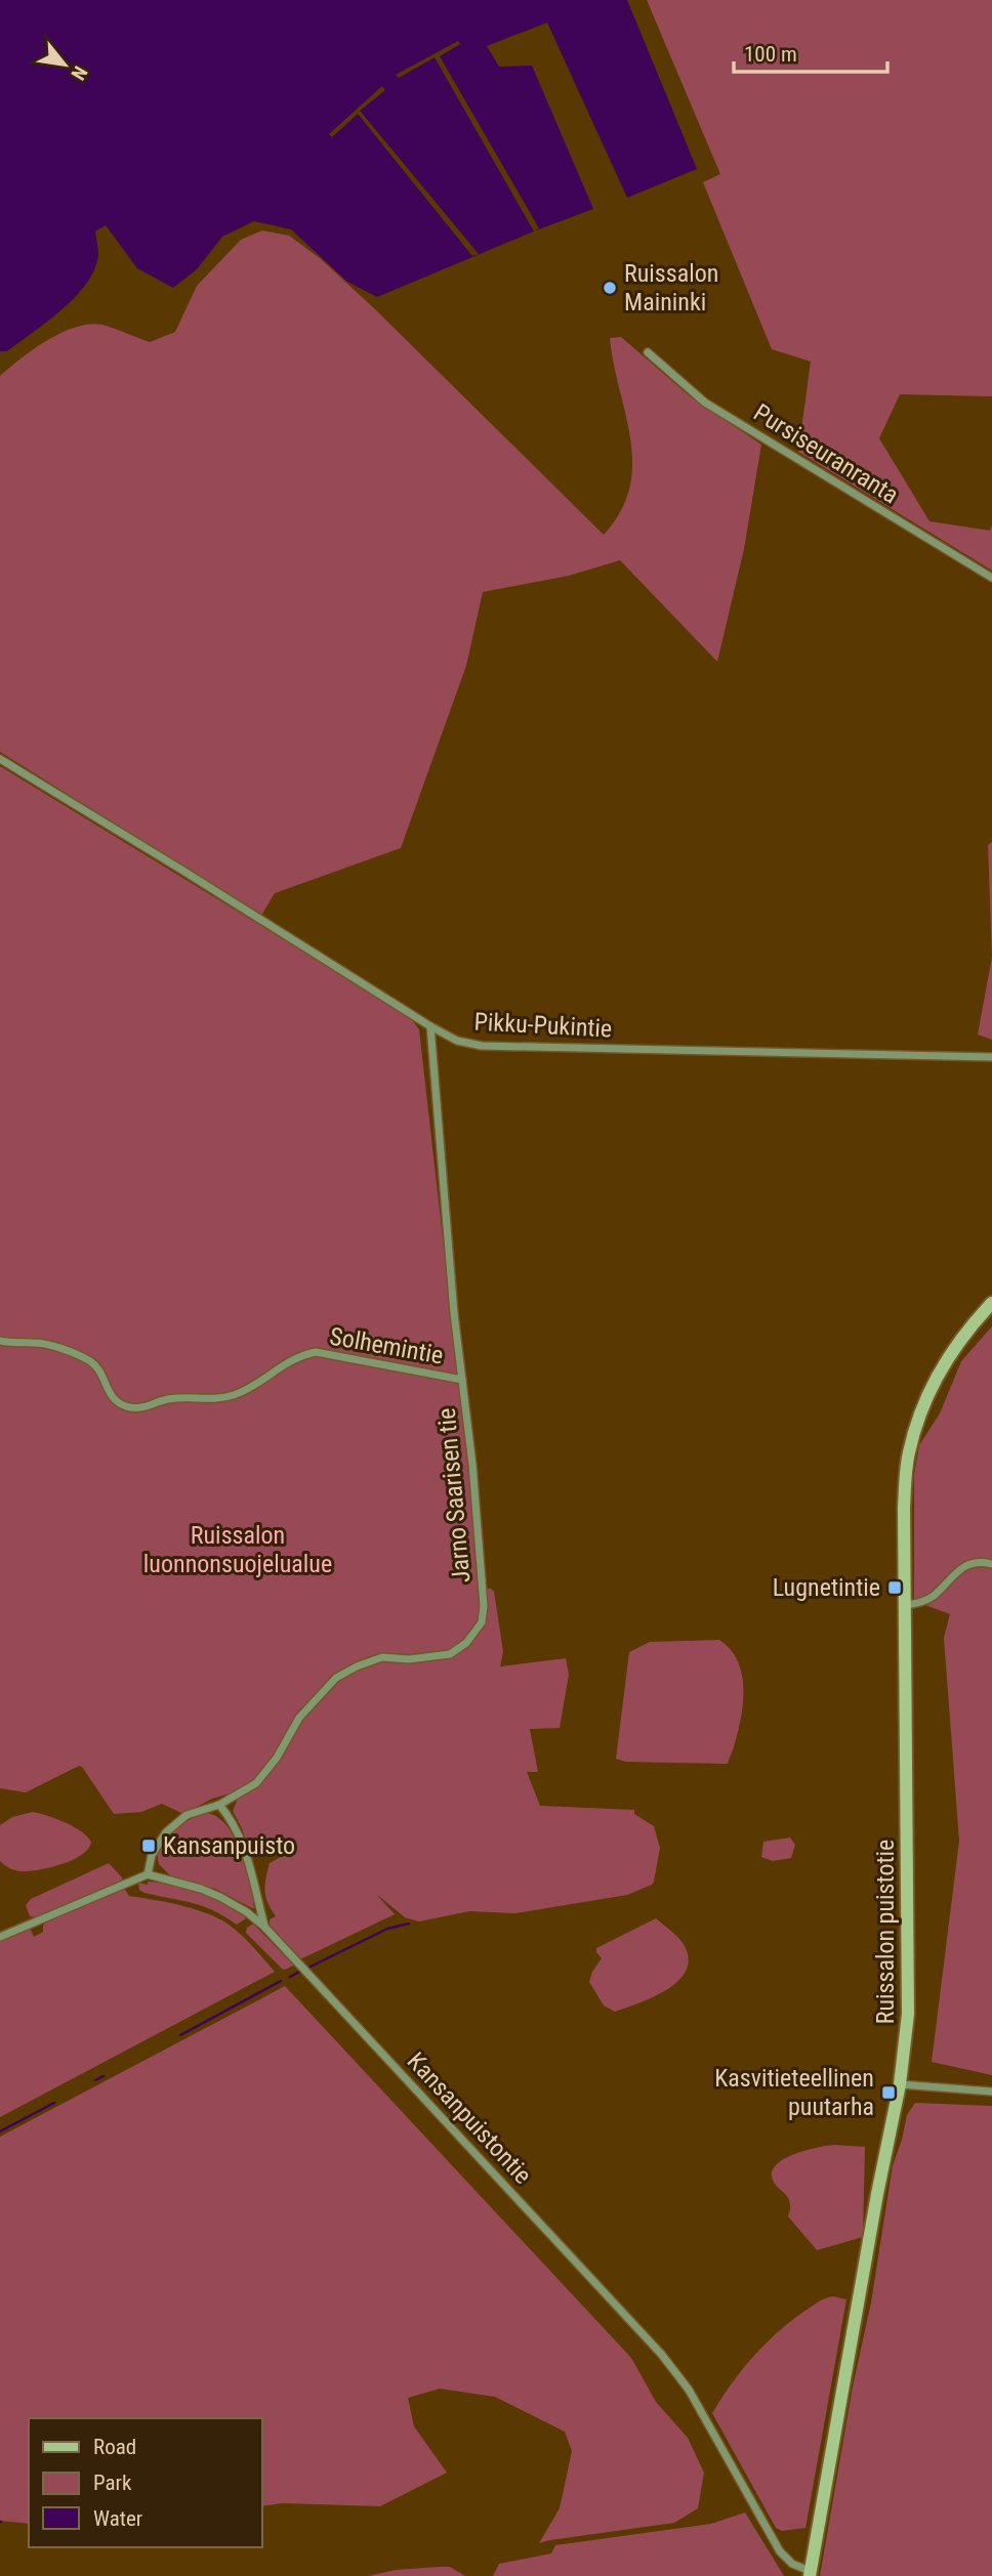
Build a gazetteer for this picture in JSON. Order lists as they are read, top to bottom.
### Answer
{
  "streets": {
    "street": [
      "Pursiseuranranta",
      "Pikku-Pukintie",
      "Solhemintie",
      "Jarno Saarisen tie",
      "Ruissalon puistotie",
      "Kansanpuistontie"
    ]
  },
  "crossings": [
    ["Pikku-Pukintie", "Jarno Saarisen tie"],
    ["Solhemintie", "Jarno Saarisen tie"],
    ["Jarno Saarisen tie", "Kansanpuistontie"],
    ["Ruissalon puistotie", "Kansanpuistontie"]
  ],
  "parks": ["Ruissalon luonnonsuojelualue"],
  "places": {
    "other": ["Ruissalon Maininki"],
    "transit": ["Lugnetintie", "Kansanpuisto", "Kasvitieteellinen puutarha"]
  },
  "legend": ["Road", "Park", "Water"],
  "scale_bar": "100 m",
  "north": "bottom right"
}
